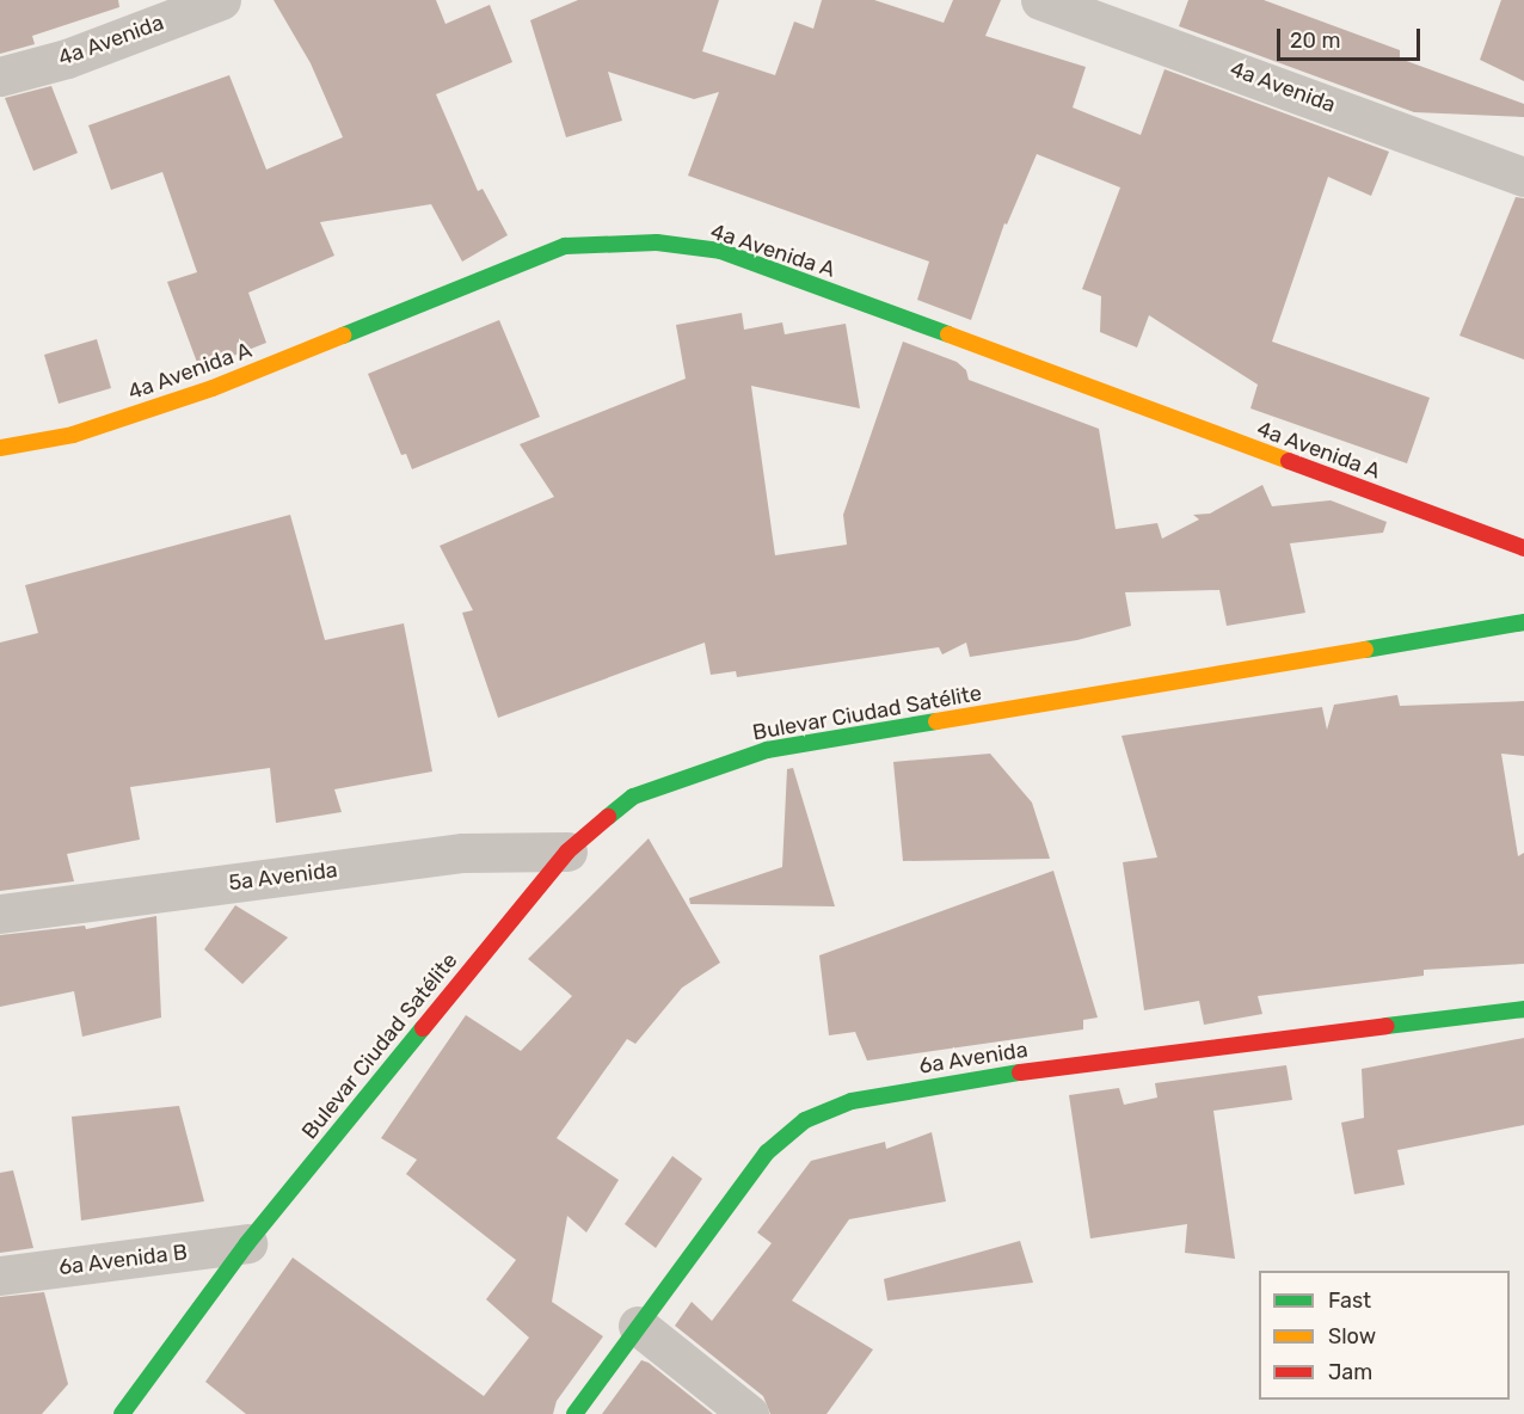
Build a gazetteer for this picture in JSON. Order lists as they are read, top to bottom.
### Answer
{
  "streets": {
    "street": [
      "4a Avenida",
      "4a Avenida A",
      "Bulevar Ciudad Satélite",
      "5a Avenida",
      "6a Avenida",
      "6a Avenida B"
    ]
  },
  "crossings": [
    ["Bulevar Ciudad Satélite", "5a Avenida"],
    ["Bulevar Ciudad Satélite", "6a Avenida B"]
  ],
  "legend": ["Fast", "Slow", "Jam"],
  "scale_bar": "20 m"
}
